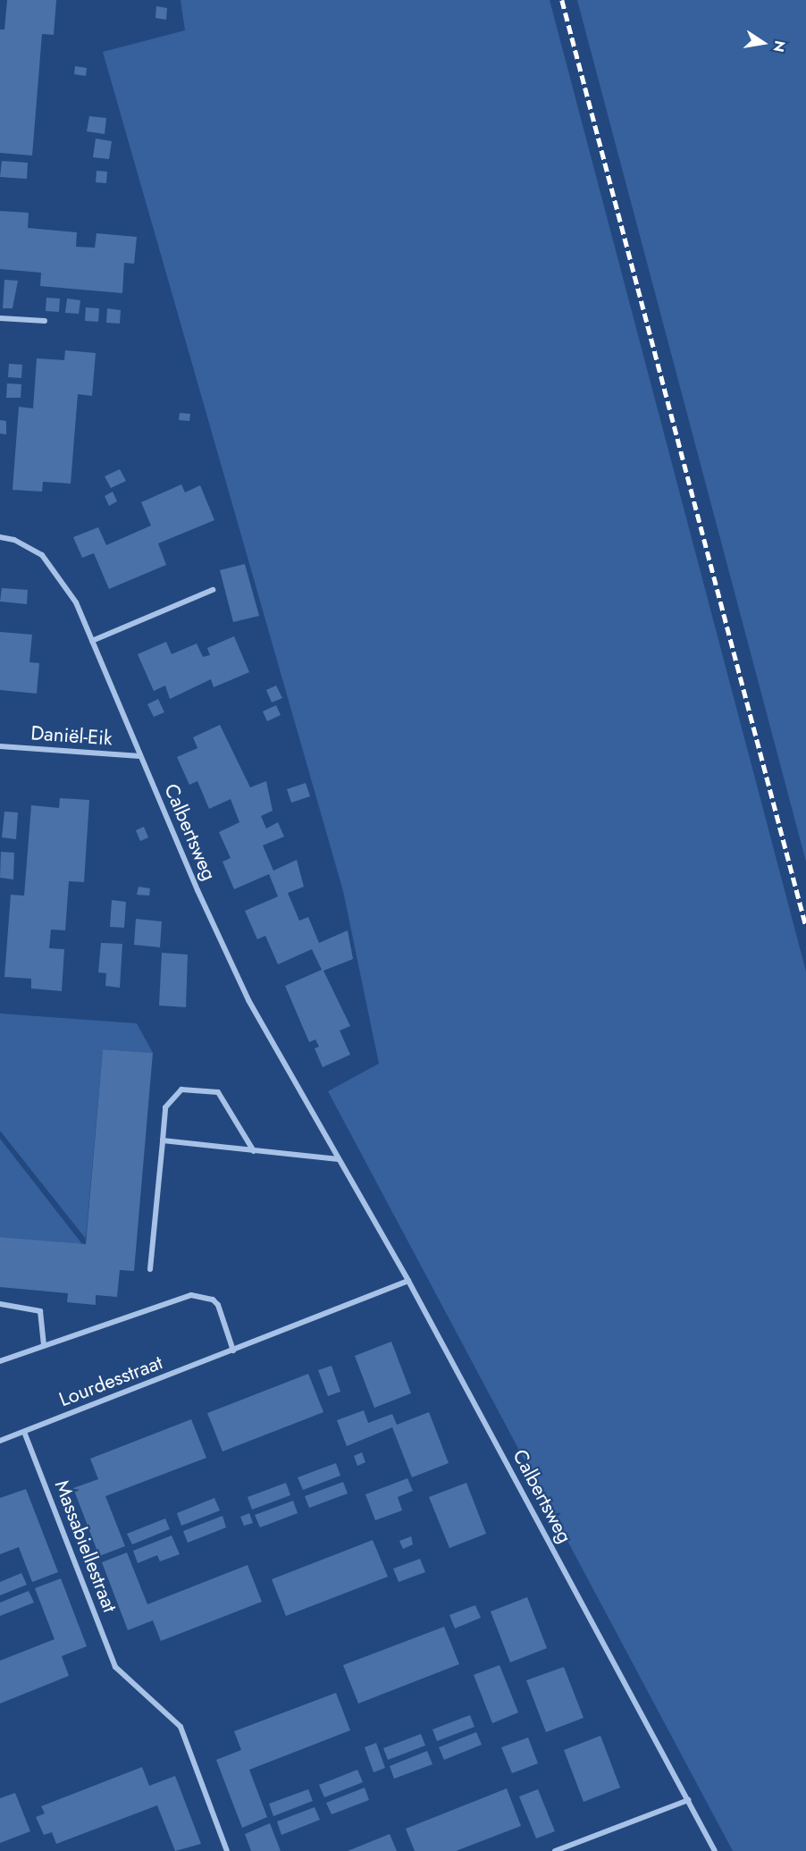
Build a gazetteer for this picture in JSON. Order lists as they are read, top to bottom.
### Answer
{
  "streets": {
    "street": [
      "Daniël-Eik",
      "Calbertsweg",
      "Lourdesstraat",
      "Massabiellestraat"
    ]
  },
  "crossings": [
    ["Daniël-Eik", "Calbertsweg"],
    ["Calbertsweg", "Lourdesstraat"],
    ["Lourdesstraat", "Massabiellestraat"]
  ],
  "north": "right"
}
